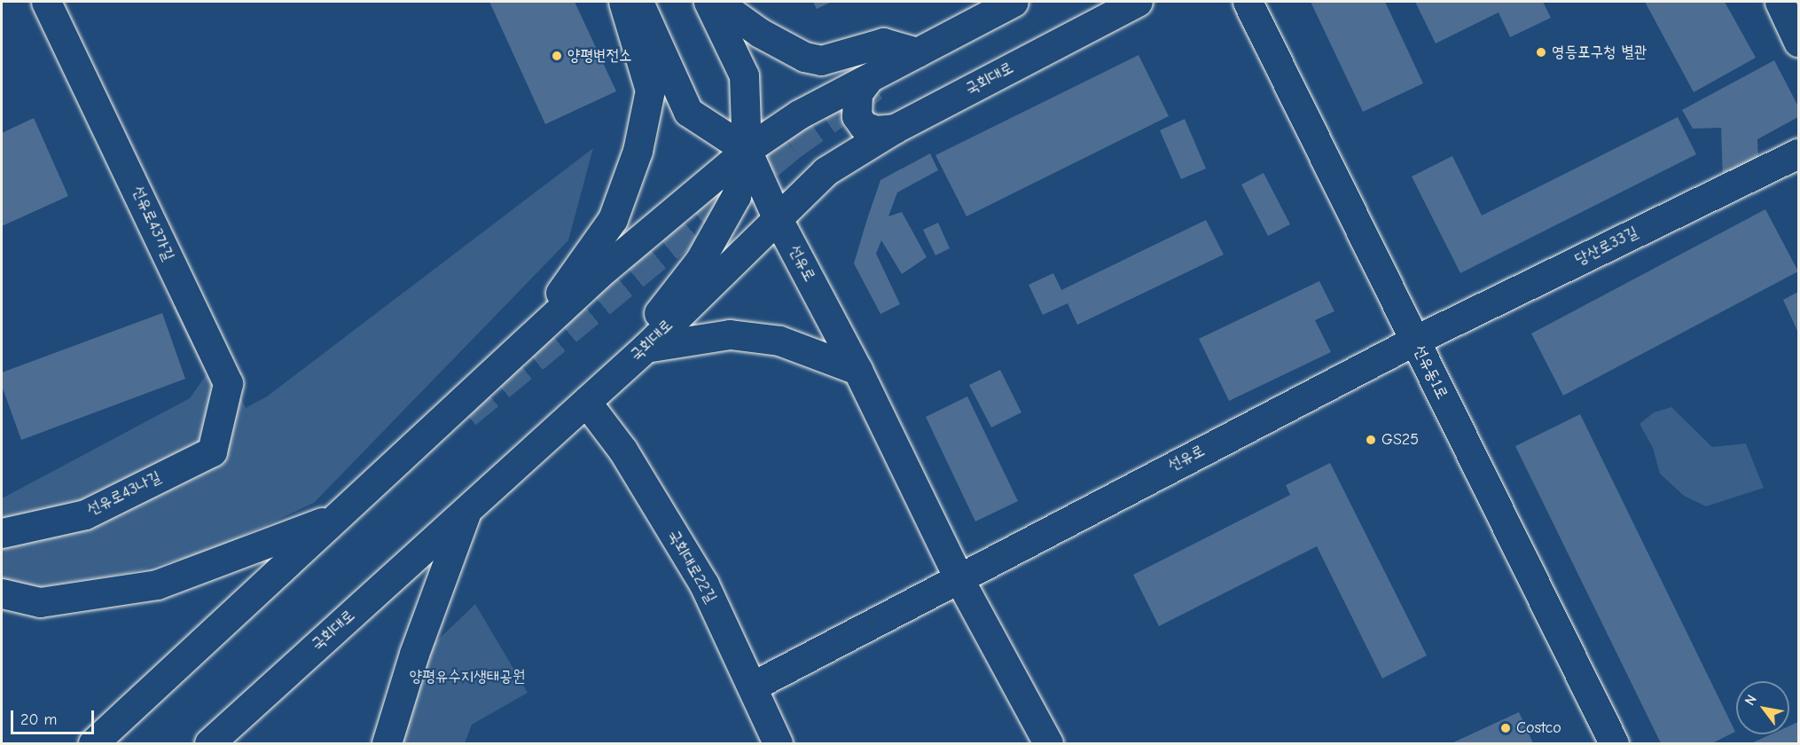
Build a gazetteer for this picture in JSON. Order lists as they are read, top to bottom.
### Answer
{
  "streets": {
    "main road": [
      "국회대로",
      "선유로43가길",
      "당산로33길",
      "선유로",
      "선유동1로",
      "선유로43나길",
      "국회대로22길"
    ]
  },
  "crossings": [
    ["국회대로", "선유로"],
    ["국회대로", "국회대로22길"],
    ["선유로43가길", "선유로43나길"],
    ["당산로33길", "선유로"],
    ["당산로33길", "선유동1로"],
    ["선유로", "선유동1로"]
  ],
  "parks": ["양평유수지생태공원"],
  "places": [
    "영등포구청 별관",
    "양평변전소",
    "GS25",
    "Costco"
  ],
  "scale_bar": "20 m",
  "north": "top left"
}
